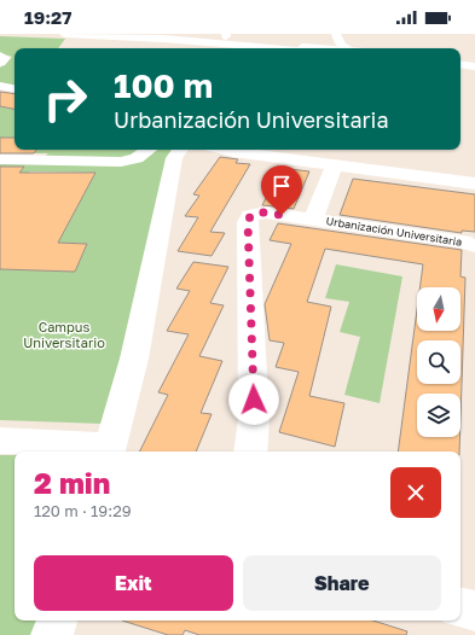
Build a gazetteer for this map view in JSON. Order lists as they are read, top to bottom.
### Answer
{
  "streets": {
    "main road": ["Urbanización Universitaria"]
  },
  "parks": ["Campus Universitario"],
  "north": "bottom",
  "page": {
    "status": "19:27",
    "turn": ["100 m", "Urbanización Universitaria"],
    "heading": ["2 min", "120 m · 19:29"],
    "buttons": ["Exit", "Share"]
  }
}
